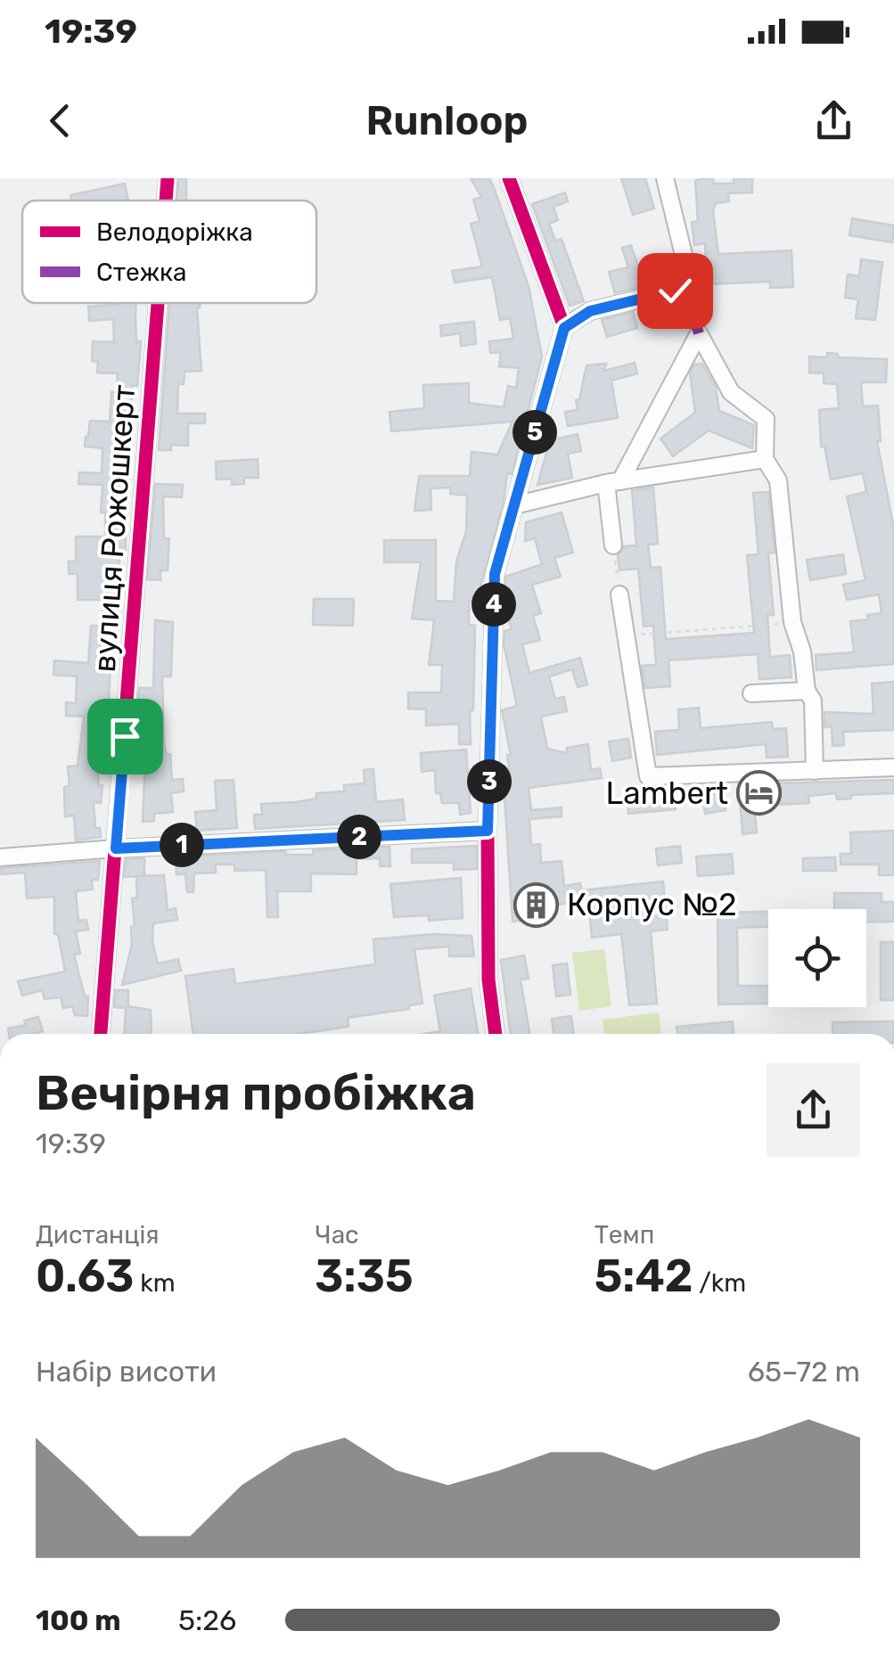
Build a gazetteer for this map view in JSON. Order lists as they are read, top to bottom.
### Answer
{
  "streets": {
    "street": ["вулиця Рожошкерт"]
  },
  "places": {
    "hotel": ["Lambert"],
    "building": ["Корпус №2"]
  },
  "legend": ["Велодоріжка", "Стежка"],
  "page": {
    "status": "19:39",
    "header": "Runloop",
    "pins": [
      "5",
      "4",
      "3",
      "2",
      "1"
    ],
    "heading": ["Вечірня пробіжка", "19:39"],
    "stats": [
      ["Дистанція", "0.63 km"],
      ["Час", "3:35"],
      ["Темп", "5:42 /km"]
    ],
    "chart": ["Набір висоти", "65–72 m"],
    "list": [
      {
        "name": "100 m",
        "note": "5:26"
      }
    ]
  }
}
